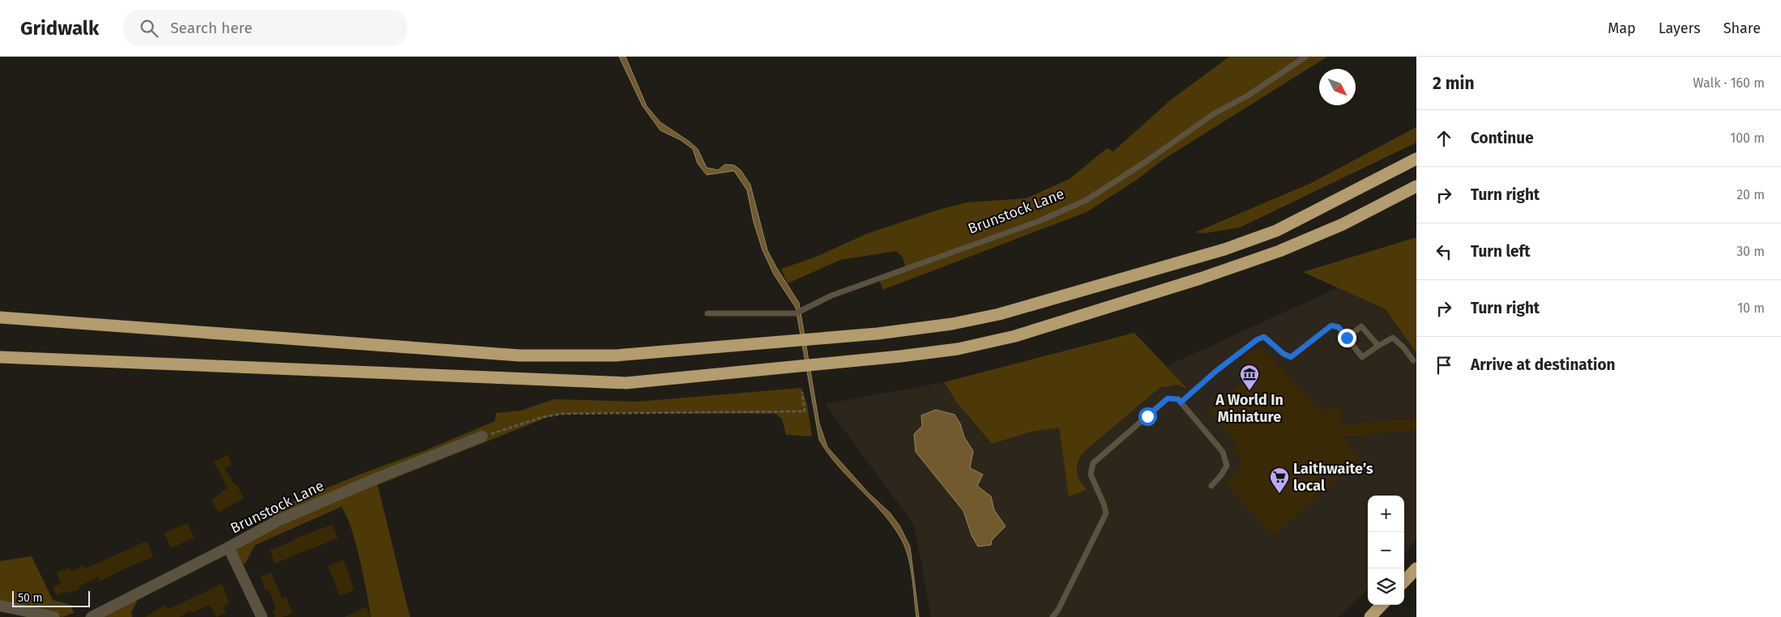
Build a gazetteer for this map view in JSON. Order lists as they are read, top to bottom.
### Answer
{
  "streets": {
    "street": ["Brunstock Lane"]
  },
  "places": {
    "museum": ["A World In Miniature"],
    "supermarket": ["Laithwaite’s local"]
  },
  "scale_bar": "50 m",
  "north": "bottom right",
  "page": {
    "header": "Gridwalk",
    "search": "Search here",
    "nav": ["Map", "Layers", "Share"],
    "heading": ["2 min", "Walk · 160 m"],
    "list": [
      ["Continue", "100 m"],
      ["Turn right", "20 m"],
      ["Turn left", "30 m"],
      ["Turn right", "10 m"],
      "Arrive at destination"
    ],
    "map_buttons": ["+", "−"],
    "scale": "50 m"
  }
}
